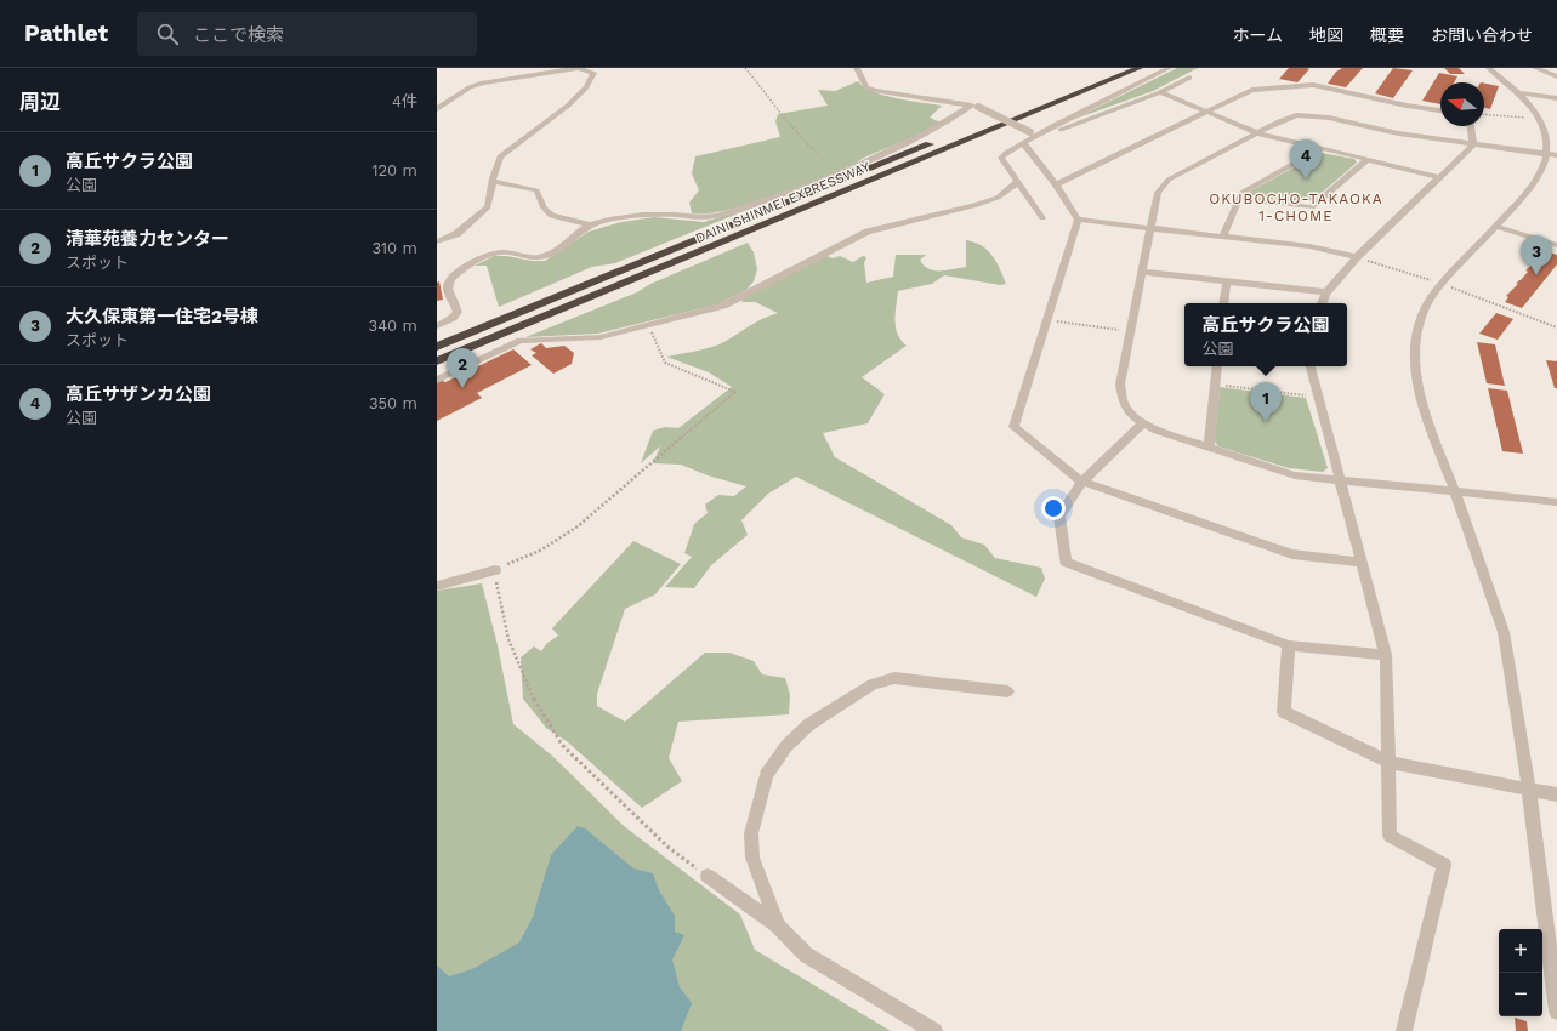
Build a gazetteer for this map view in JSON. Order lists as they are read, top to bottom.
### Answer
{
  "streets": {
    "highway": ["DAINI SHINMEI EXPRESSWAY"]
  },
  "districts": ["OKUBOCHO-TAKAOKA 1-CHOME"],
  "north": "left",
  "page": {
    "header": "Pathlet",
    "search": "ここで検索",
    "nav": [
      "ホーム",
      "地図",
      "概要",
      "お問い合わせ"
    ],
    "heading": ["周辺", "4件"],
    "list": [
      {
        "mark": "1",
        "name": "高丘サクラ公園",
        "note": "公園",
        "value": "120 m"
      },
      {
        "mark": "2",
        "name": "清華苑養力センター",
        "note": "スポット",
        "value": "310 m"
      },
      {
        "mark": "3",
        "name": "大久保東第一住宅2号棟",
        "note": "スポット",
        "value": "340 m"
      },
      {
        "mark": "4",
        "name": "高丘サザンカ公園",
        "note": "公園",
        "value": "350 m"
      }
    ],
    "pins": [
      "4",
      "3",
      "2",
      "1"
    ],
    "popup": ["高丘サクラ公園", "公園"],
    "map_buttons": ["+", "−"]
  }
}
